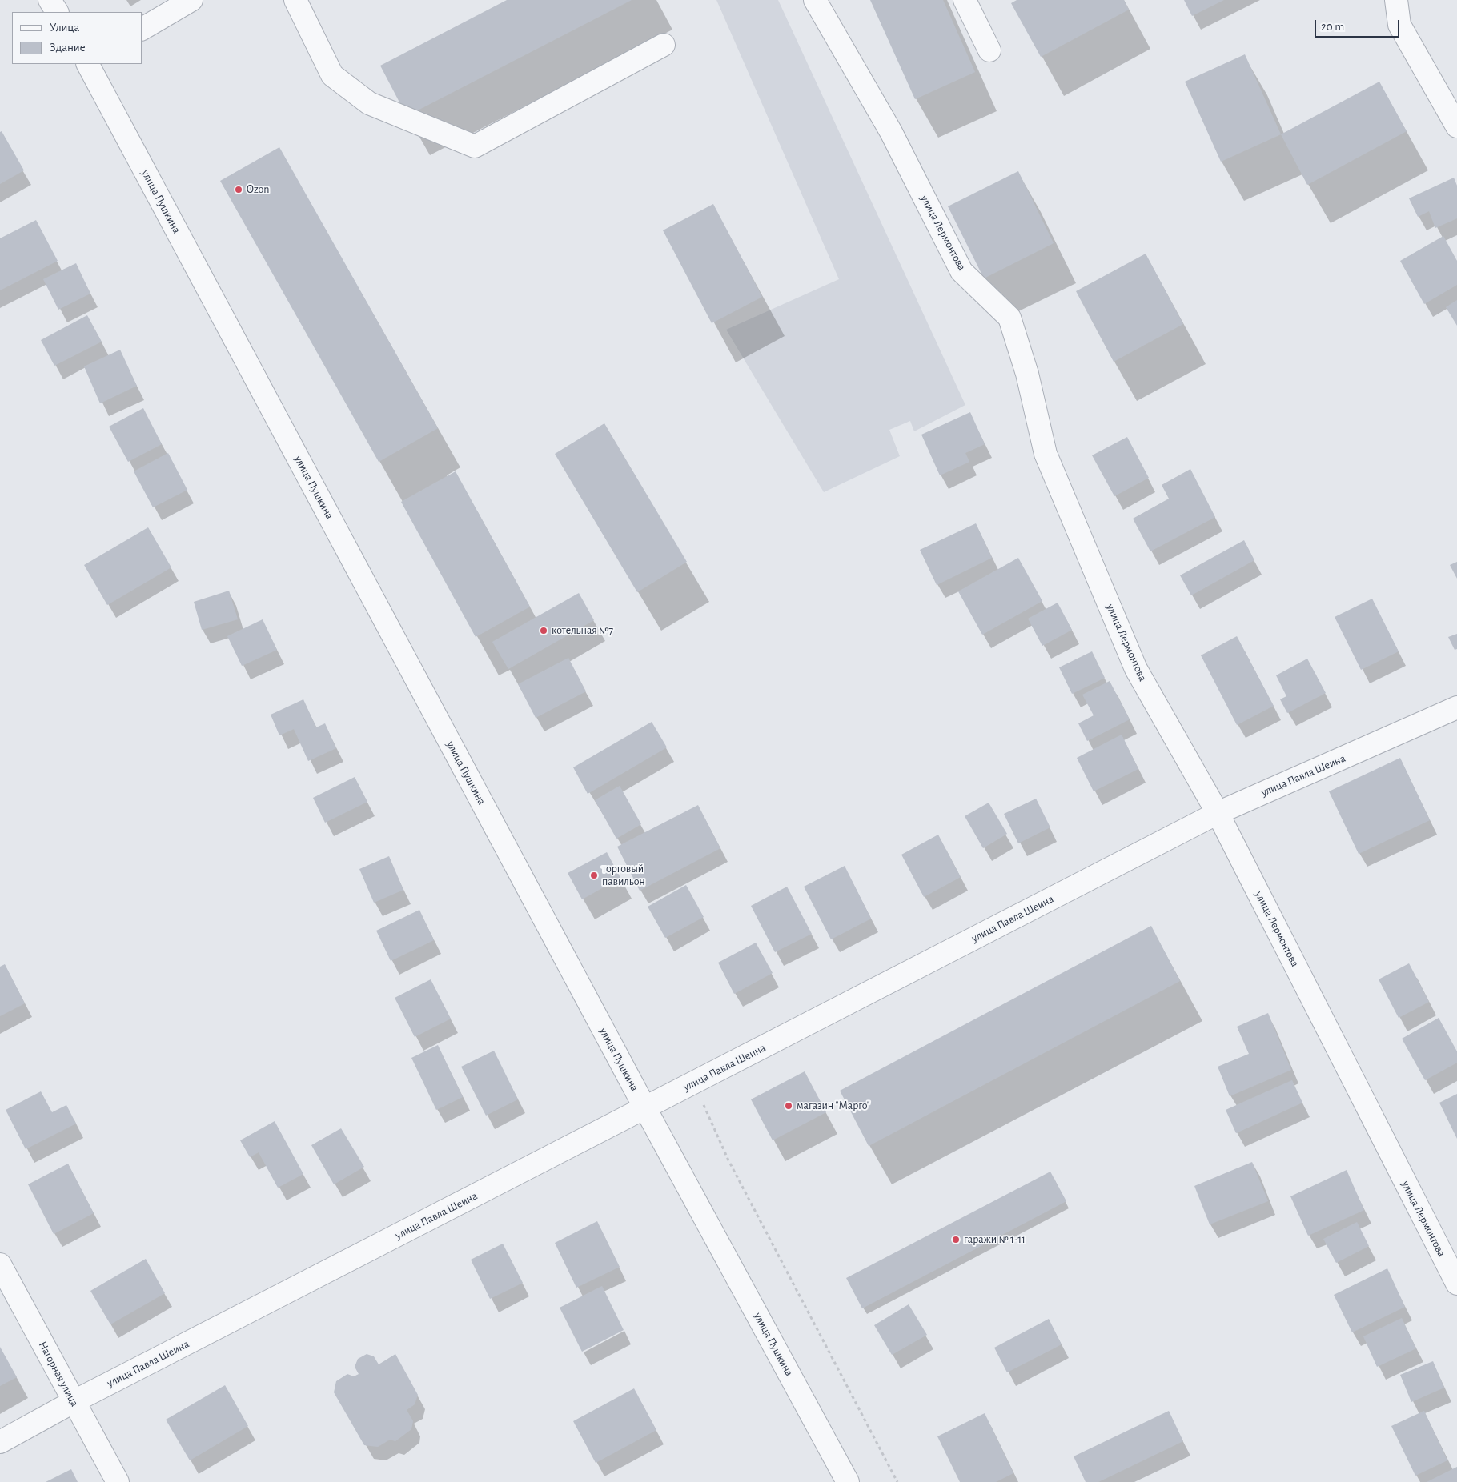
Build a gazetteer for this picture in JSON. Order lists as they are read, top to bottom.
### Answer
{
  "streets": {
    "street": [
      "улица Пушкина",
      "улица Лермонтова",
      "улица Павла Шеина",
      "Нагорная улица"
    ]
  },
  "crossings": [
    ["улица Пушкина", "улица Павла Шеина"],
    ["улица Лермонтова", "улица Павла Шеина"],
    ["улица Павла Шеина", "Нагорная улица"]
  ],
  "places": [
    "Ozon",
    "котельная №7",
    "торговый павильон",
    "магазин \"Марго\"",
    "гаражи № 1-11"
  ],
  "legend": ["Улица", "Здание"],
  "scale_bar": "20 m"
}
